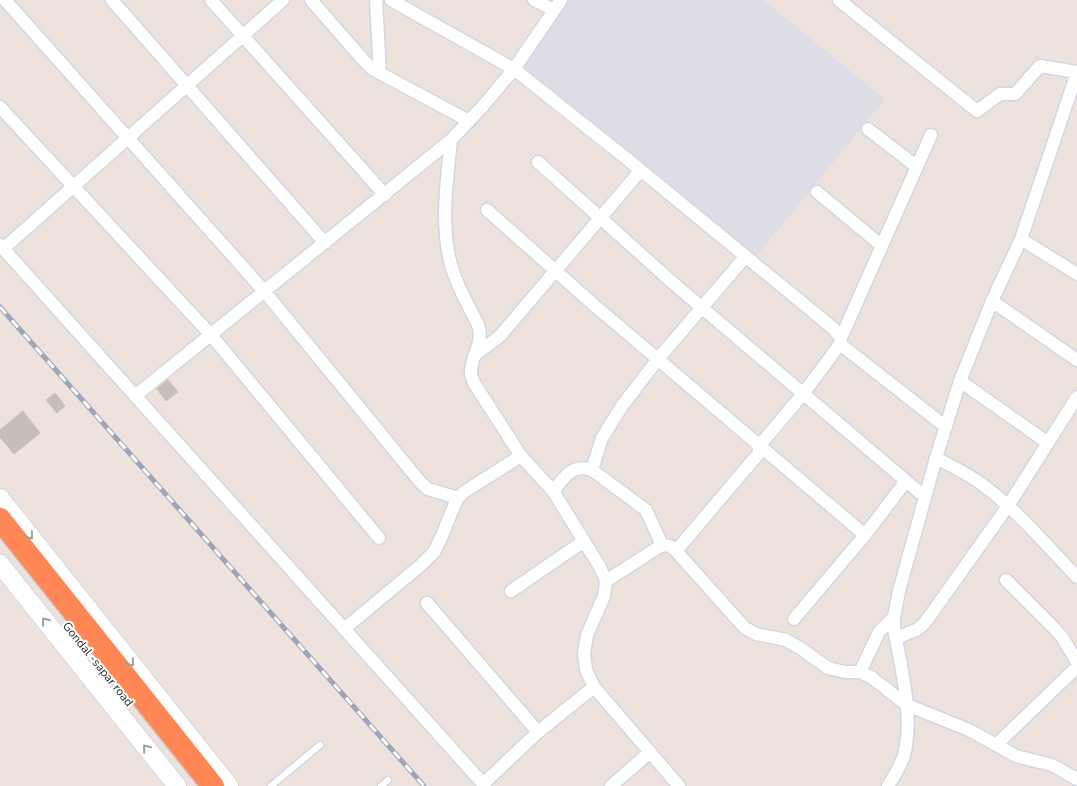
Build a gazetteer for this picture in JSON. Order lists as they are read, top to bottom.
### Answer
{
  "streets": {
    "highway": ["Gondal -sapar road"]
  }
}
